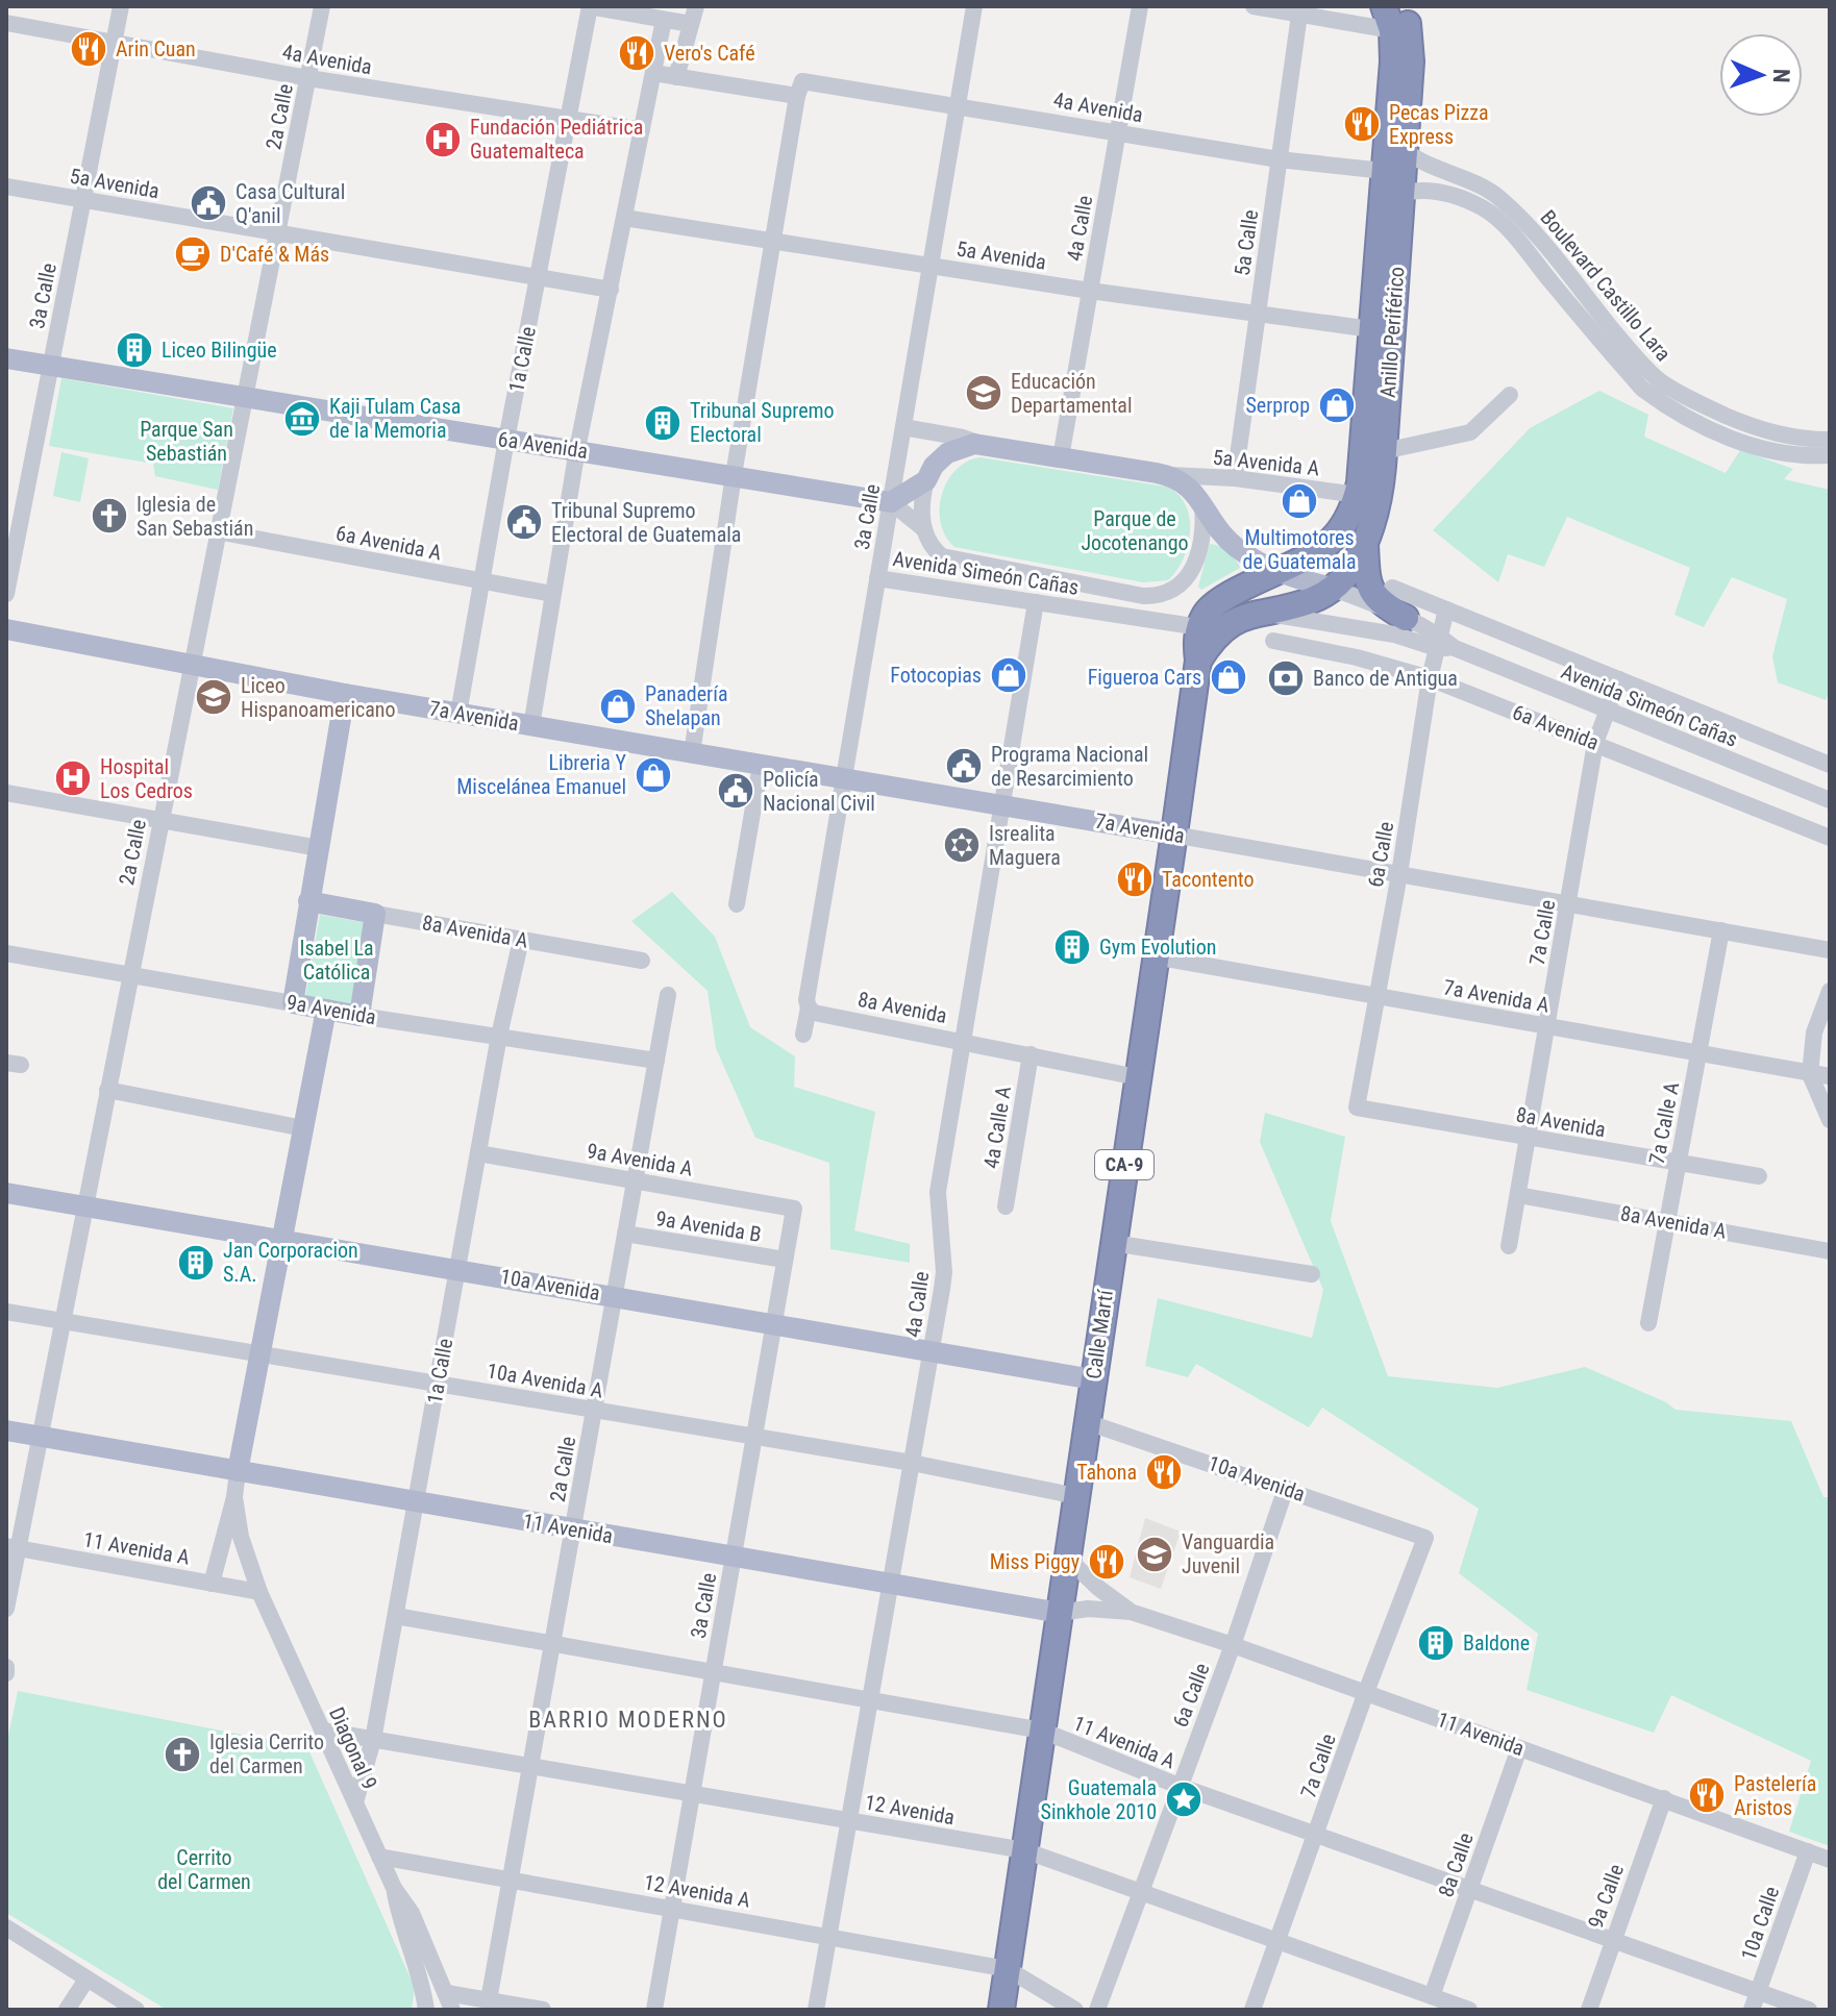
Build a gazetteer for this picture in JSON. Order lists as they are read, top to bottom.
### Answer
{
  "streets": {
    "highway": ["Anillo Periférico", "CA-9", "Calle Martí"],
    "main road": [
      "6a Avenida",
      "7a Avenida",
      "8a Avenida A",
      "9a Avenida",
      "10a Avenida",
      "11 Avenida"
    ],
    "street": [
      "4a Avenida",
      "2a Calle",
      "5a Avenida",
      "4a Calle",
      "5a Calle",
      "Boulevard Castillo Lara",
      "3a Calle",
      "1a Calle",
      "5a Avenida A",
      "6a Avenida A",
      "Avenida Simeón Cañas",
      "6a Calle",
      "7a Calle",
      "7a Avenida A",
      "8a Avenida",
      "7a Calle A",
      "4a Calle A",
      "9a Avenida A",
      "9a Avenida B",
      "10a Avenida A",
      "11 Avenida A",
      "Diagonal 9",
      "12 Avenida",
      "8a Calle",
      "12 Avenida A",
      "9a Calle",
      "10a Calle"
    ]
  },
  "crossings": [
    ["4a Avenida", "2a Calle"],
    ["4a Avenida", "4a Calle"],
    ["4a Avenida", "5a Calle"],
    ["4a Avenida", "3a Calle"],
    ["4a Avenida", "Anillo Periférico"],
    ["4a Avenida", "1a Calle"],
    ["2a Calle", "5a Avenida"],
    ["2a Calle", "6a Avenida"],
    ["2a Calle", "6a Avenida A"],
    ["2a Calle", "7a Avenida"],
    ["2a Calle", "9a Avenida"],
    ["2a Calle", "9a Avenida A"],
    ["2a Calle", "9a Avenida B"],
    ["2a Calle", "10a Avenida"],
    ["2a Calle", "10a Avenida A"],
    ["2a Calle", "11 Avenida"],
    ["2a Calle", "11 Avenida A"],
    ["2a Calle", "12 Avenida"],
    ["2a Calle", "12 Avenida A"],
    ["5a Avenida", "4a Calle"],
    ["5a Avenida", "5a Calle"],
    ["5a Avenida", "3a Calle"],
    ["5a Avenida", "Anillo Periférico"],
    ["5a Avenida", "1a Calle"],
    ["4a Calle", "Avenida Simeón Cañas"],
    ["4a Calle", "7a Avenida"],
    ["4a Calle", "8a Avenida"],
    ["4a Calle", "10a Avenida"],
    ["4a Calle", "10a Avenida A"],
    ["4a Calle", "11 Avenida"],
    ["4a Calle", "11 Avenida A"],
    ["4a Calle", "12 Avenida"],
    ["4a Calle", "12 Avenida A"],
    ["5a Calle", "5a Avenida A"],
    ["Boulevard Castillo Lara", "Anillo Periférico"],
    ["3a Calle", "6a Avenida"],
    ["3a Calle", "Avenida Simeón Cañas"],
    ["3a Calle", "7a Avenida"],
    ["3a Calle", "8a Avenida"],
    ["3a Calle", "9a Avenida A"],
    ["3a Calle", "9a Avenida B"],
    ["3a Calle", "10a Avenida"],
    ["3a Calle", "10a Avenida A"],
    ["3a Calle", "11 Avenida"],
    ["3a Calle", "11 Avenida A"],
    ["3a Calle", "12 Avenida"],
    ["3a Calle", "12 Avenida A"],
    ["Anillo Periférico", "5a Avenida A"],
    ["Anillo Periférico", "Avenida Simeón Cañas"],
    ["Anillo Periférico", "Calle Martí"],
    ["1a Calle", "6a Avenida"],
    ["1a Calle", "6a Avenida A"],
    ["1a Calle", "7a Avenida"],
    ["1a Calle", "8a Avenida A"],
    ["1a Calle", "9a Avenida"],
    ["1a Calle", "9a Avenida A"],
    ["1a Calle", "10a Avenida"],
    ["1a Calle", "10a Avenida A"],
    ["1a Calle", "11 Avenida"],
    ["1a Calle", "11 Avenida A"],
    ["1a Calle", "Diagonal 9"],
    ["1a Calle", "12 Avenida"],
    ["6a Avenida", "6a Calle"],
    ["6a Avenida", "7a Calle"],
    ["Avenida Simeón Cañas", "6a Calle"],
    ["Avenida Simeón Cañas", "7a Calle"],
    ["Avenida Simeón Cañas", "Calle Martí"],
    ["7a Avenida", "6a Calle"],
    ["7a Avenida", "7a Calle"],
    ["7a Avenida", "7a Calle A"],
    ["7a Avenida", "Calle Martí"],
    ["6a Calle", "7a Avenida A"],
    ["6a Calle", "8a Avenida"],
    ["6a Calle", "10a Avenida"],
    ["6a Calle", "11 Avenida"],
    ["6a Calle", "11 Avenida A"],
    ["6a Calle", "12 Avenida"],
    ["8a Avenida A", "7a Calle"],
    ["8a Avenida A", "7a Calle A"],
    ["7a Calle", "7a Avenida A"],
    ["7a Calle", "8a Avenida"],
    ["7a Calle", "10a Avenida"],
    ["7a Calle", "11 Avenida"],
    ["7a Calle", "11 Avenida A"],
    ["7a Calle", "12 Avenida"],
    ["7a Avenida A", "7a Calle A"],
    ["7a Avenida A", "Calle Martí"],
    ["8a Avenida", "7a Calle A"],
    ["8a Avenida", "4a Calle A"],
    ["8a Avenida", "Calle Martí"],
    ["10a Avenida", "Calle Martí"],
    ["Calle Martí", "10a Avenida A"],
    ["Calle Martí", "11 Avenida"],
    ["Calle Martí", "11 Avenida A"],
    ["Calle Martí", "12 Avenida"],
    ["Calle Martí", "12 Avenida A"],
    ["11 Avenida", "8a Calle"],
    ["11 Avenida", "9a Calle"],
    ["11 Avenida", "10a Calle"],
    ["11 Avenida A", "Diagonal 9"],
    ["11 Avenida A", "8a Calle"],
    ["11 Avenida A", "9a Calle"],
    ["11 Avenida A", "10a Calle"],
    ["Diagonal 9", "12 Avenida"],
    ["Diagonal 9", "12 Avenida A"],
    ["12 Avenida", "8a Calle"]
  ],
  "districts": ["BARRIO MODERNO"],
  "parks": [
    "Parque San Sebastián",
    "Parque de Jocotenango",
    "Isabel La Católica",
    "Cerrito del Carmen"
  ],
  "places": {
    "restaurant": [
      "Arin Cuan",
      "Vero's Café",
      "Pecas Pizza Express",
      "Tacontento",
      "Tahona",
      "Miss Piggy",
      "Pastelería Aristos"
    ],
    "hospital": ["Fundación Pediátrica Guatemalteca", "Hospital Los Cedros"],
    "public building": [
      "Casa Cultural Q'anil",
      "Tribunal Supremo Electoral de Guatemala",
      "Programa Nacional de Resarcimiento",
      "Policía Nacional Civil"
    ],
    "cafe": ["D'Café & Más"],
    "building": [
      "Liceo Bilingüe",
      "Tribunal Supremo Electoral",
      "Gym Evolution",
      "Jan Corporacion S.A.",
      "Baldone"
    ],
    "school or university": ["Educación Departamental", "Liceo Hispanoamericano", "Vanguardia Juvenil"],
    "shop": [
      "Serprop",
      "Multimotores de Guatemala",
      "Fotocopias",
      "Figueroa Cars",
      "Panadería Shelapan",
      "Libreria Y Miscelánea Emanuel"
    ],
    "museum": ["Kaji Tulam Casa de la Memoria"],
    "church": ["Iglesia de San Sebastián", "Iglesia Cerrito del Carmen"],
    "bank": ["Banco de Antigua"],
    "synagogue": ["Isrealita Maguera"],
    "place": ["Guatemala Sinkhole 2010"]
  },
  "north": "right"
}
